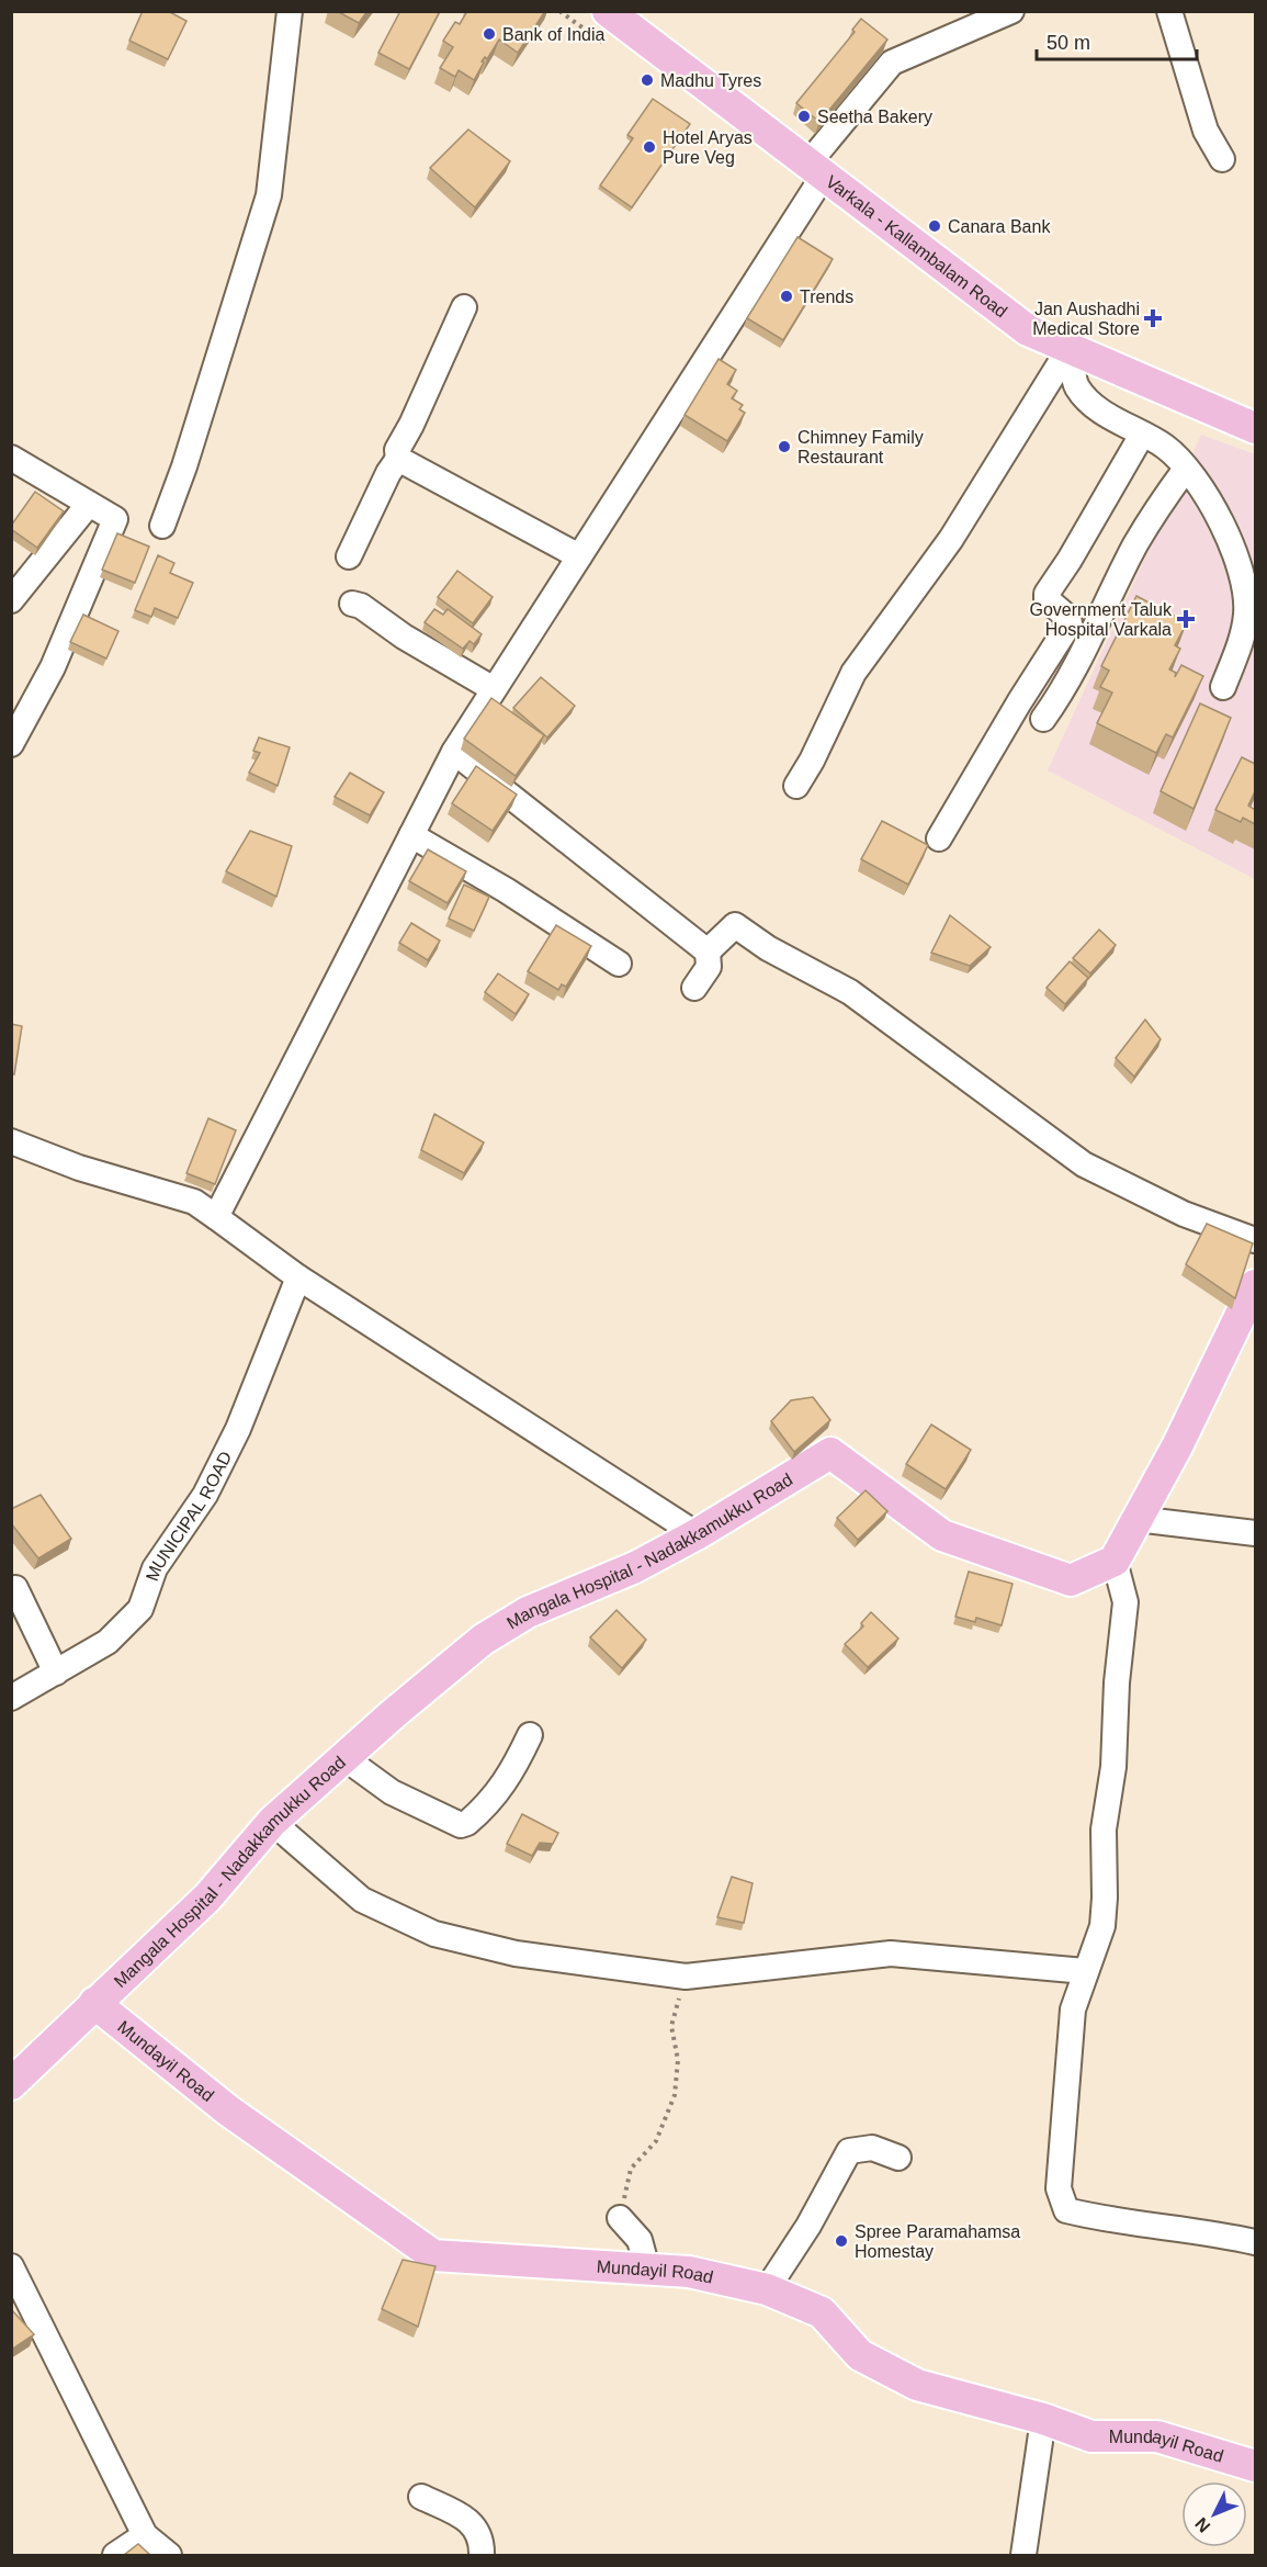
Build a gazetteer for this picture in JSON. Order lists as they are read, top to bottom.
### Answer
{
  "streets": {
    "main road": ["Varkala - Kallambalam Road", "Mangala Hospital - Nadakkamukku Road", "Mundayil Road"],
    "street": ["MUNICIPAL ROAD"]
  },
  "crossings": [
    ["Mangala Hospital - Nadakkamukku Road", "Mundayil Road"]
  ],
  "places": {
    "other": [
      "Bank of India",
      "Madhu Tyres",
      "Seetha Bakery",
      "Hotel Aryas Pure Veg",
      "Canara Bank",
      "Trends",
      "Chimney Family Restaurant",
      "Spree Paramahamsa Homestay"
    ],
    "health": ["Jan Aushadhi Medical Store", "Government Taluk Hospital Varkala"]
  },
  "scale_bar": "50 m",
  "north": "bottom left"
}
